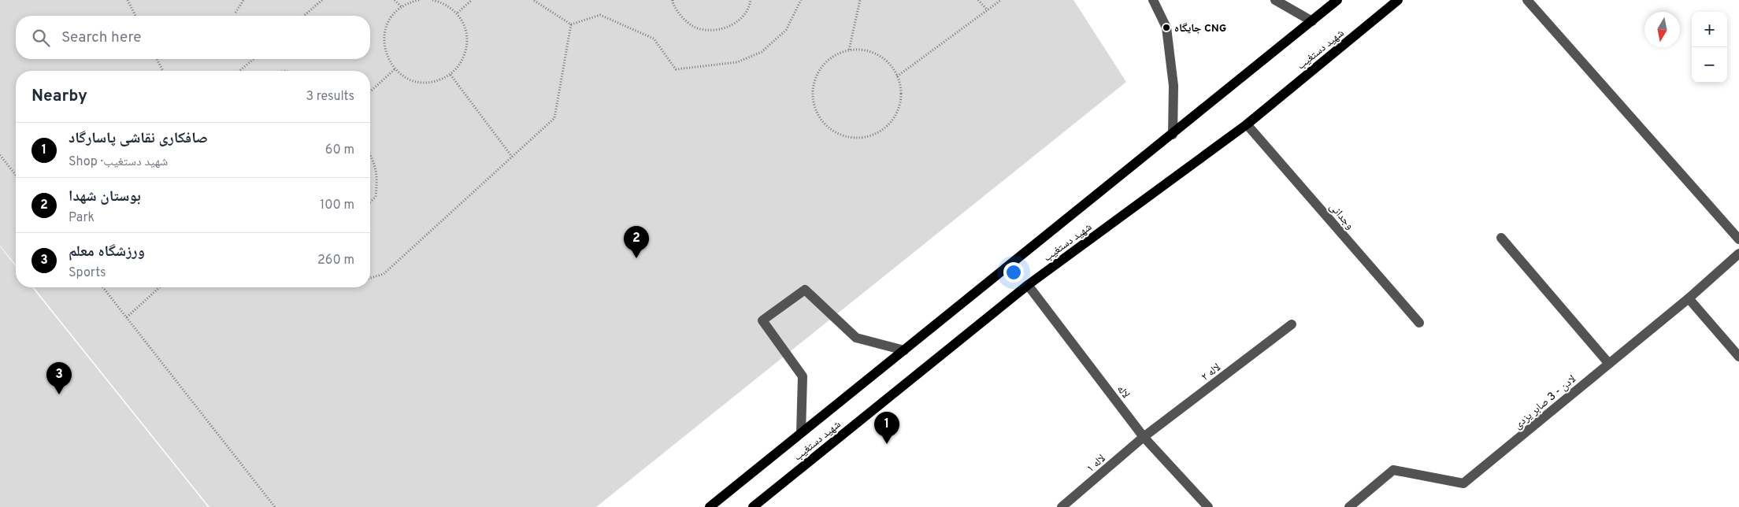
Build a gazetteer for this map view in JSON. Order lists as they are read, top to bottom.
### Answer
{
  "streets": {
    "main road": ["شهید دستغیب"],
    "street": [
      "وجدانی",
      "لاله ۲",
      "لاله",
      "لادن - 3 صابر یزدی",
      "لاله ۱"
    ]
  },
  "crossings": [
    ["شهید دستغیب", "وجدانی"],
    ["شهید دستغیب", "لاله"],
    ["لاله ۲", "لاله"],
    ["لاله ۲", "لاله ۱"],
    ["لاله", "لاله ۱"]
  ],
  "places": ["جایگاه CNG"],
  "north": "bottom",
  "page": {
    "map_buttons": ["+", "−"],
    "search": "Search here",
    "heading": ["Nearby", "3 results"],
    "list": [
      {
        "mark": "1",
        "name": "صافکاری نقاشی پاسارگاد",
        "note": "Shop · شهید دستغیب",
        "value": "60 m"
      },
      {
        "mark": "2",
        "name": "بوستان شهدا",
        "note": "Park",
        "value": "100 m"
      },
      {
        "mark": "3",
        "name": "ورزشگاه معلم",
        "note": "Sports",
        "value": "260 m"
      }
    ],
    "pins": ["2", "3", "1"]
  }
}
